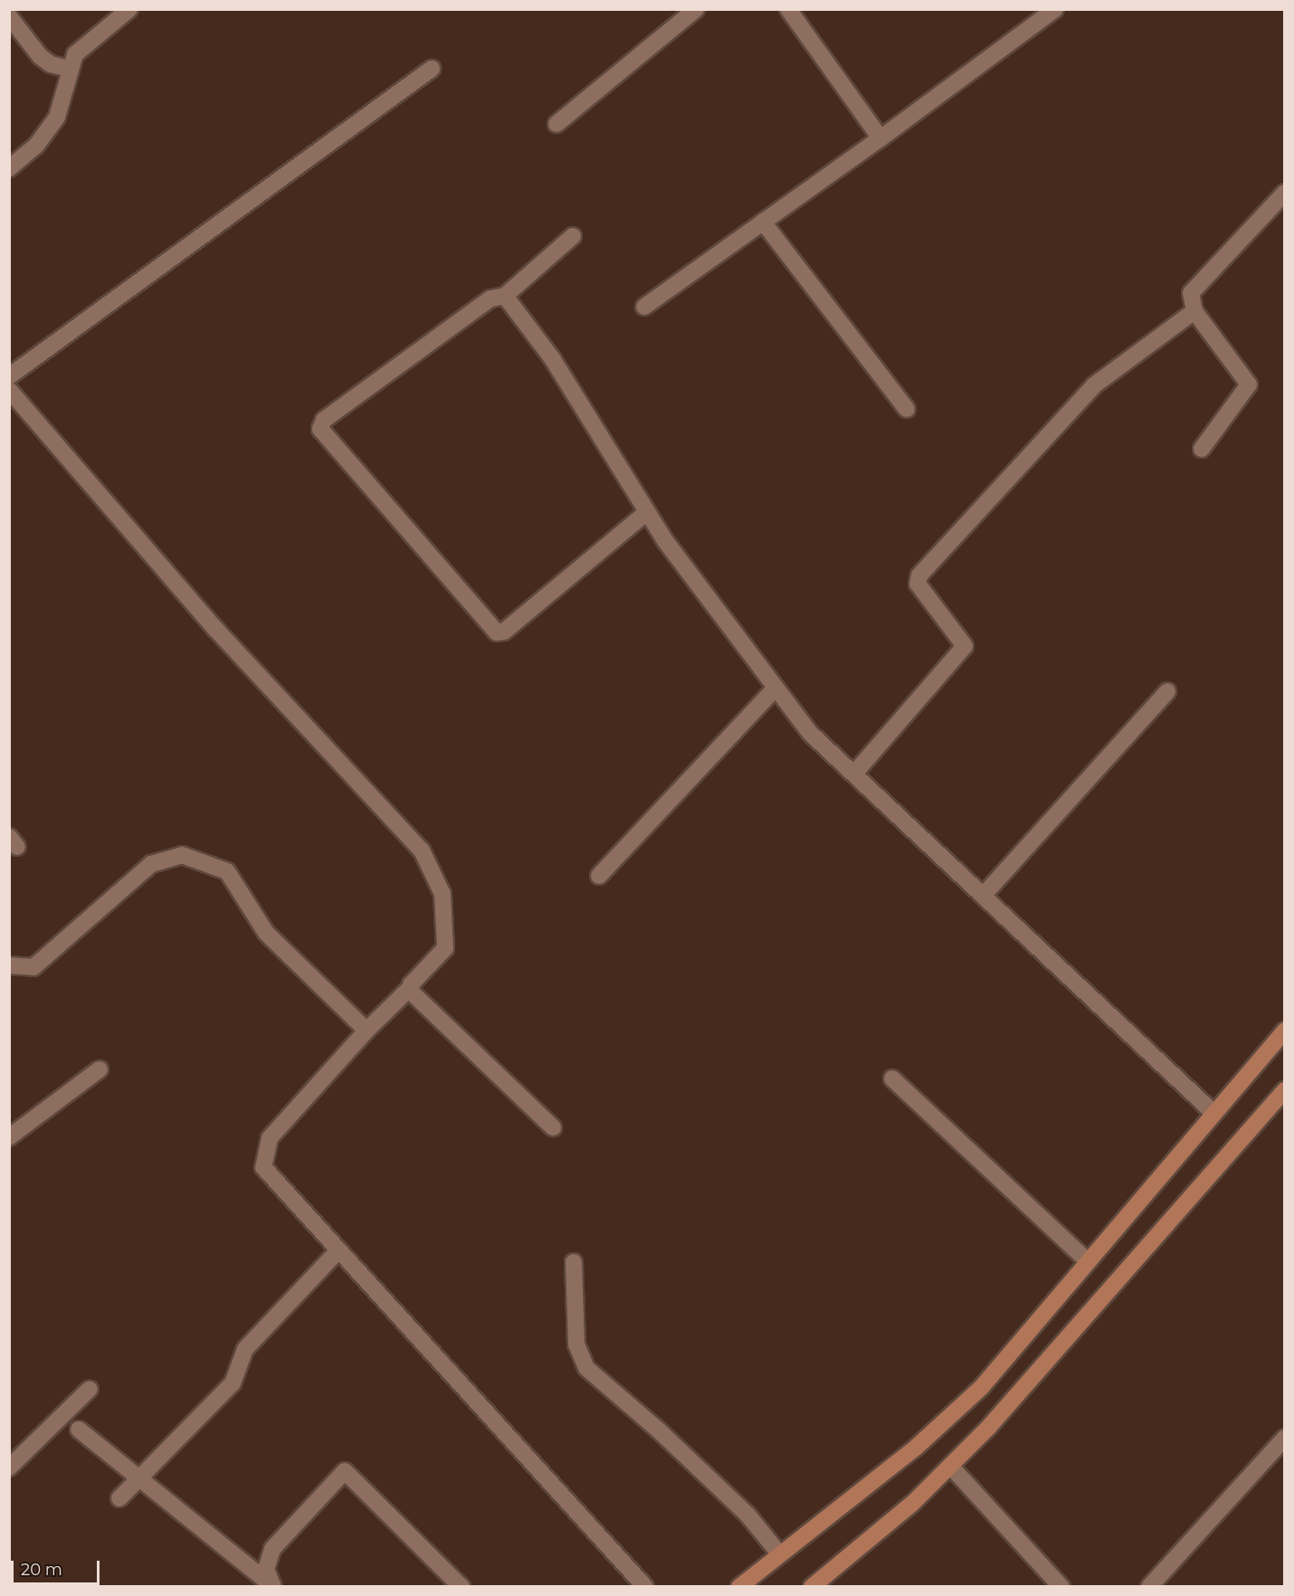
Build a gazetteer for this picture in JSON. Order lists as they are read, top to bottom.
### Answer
{
  "scale_bar": "20 m"
}
